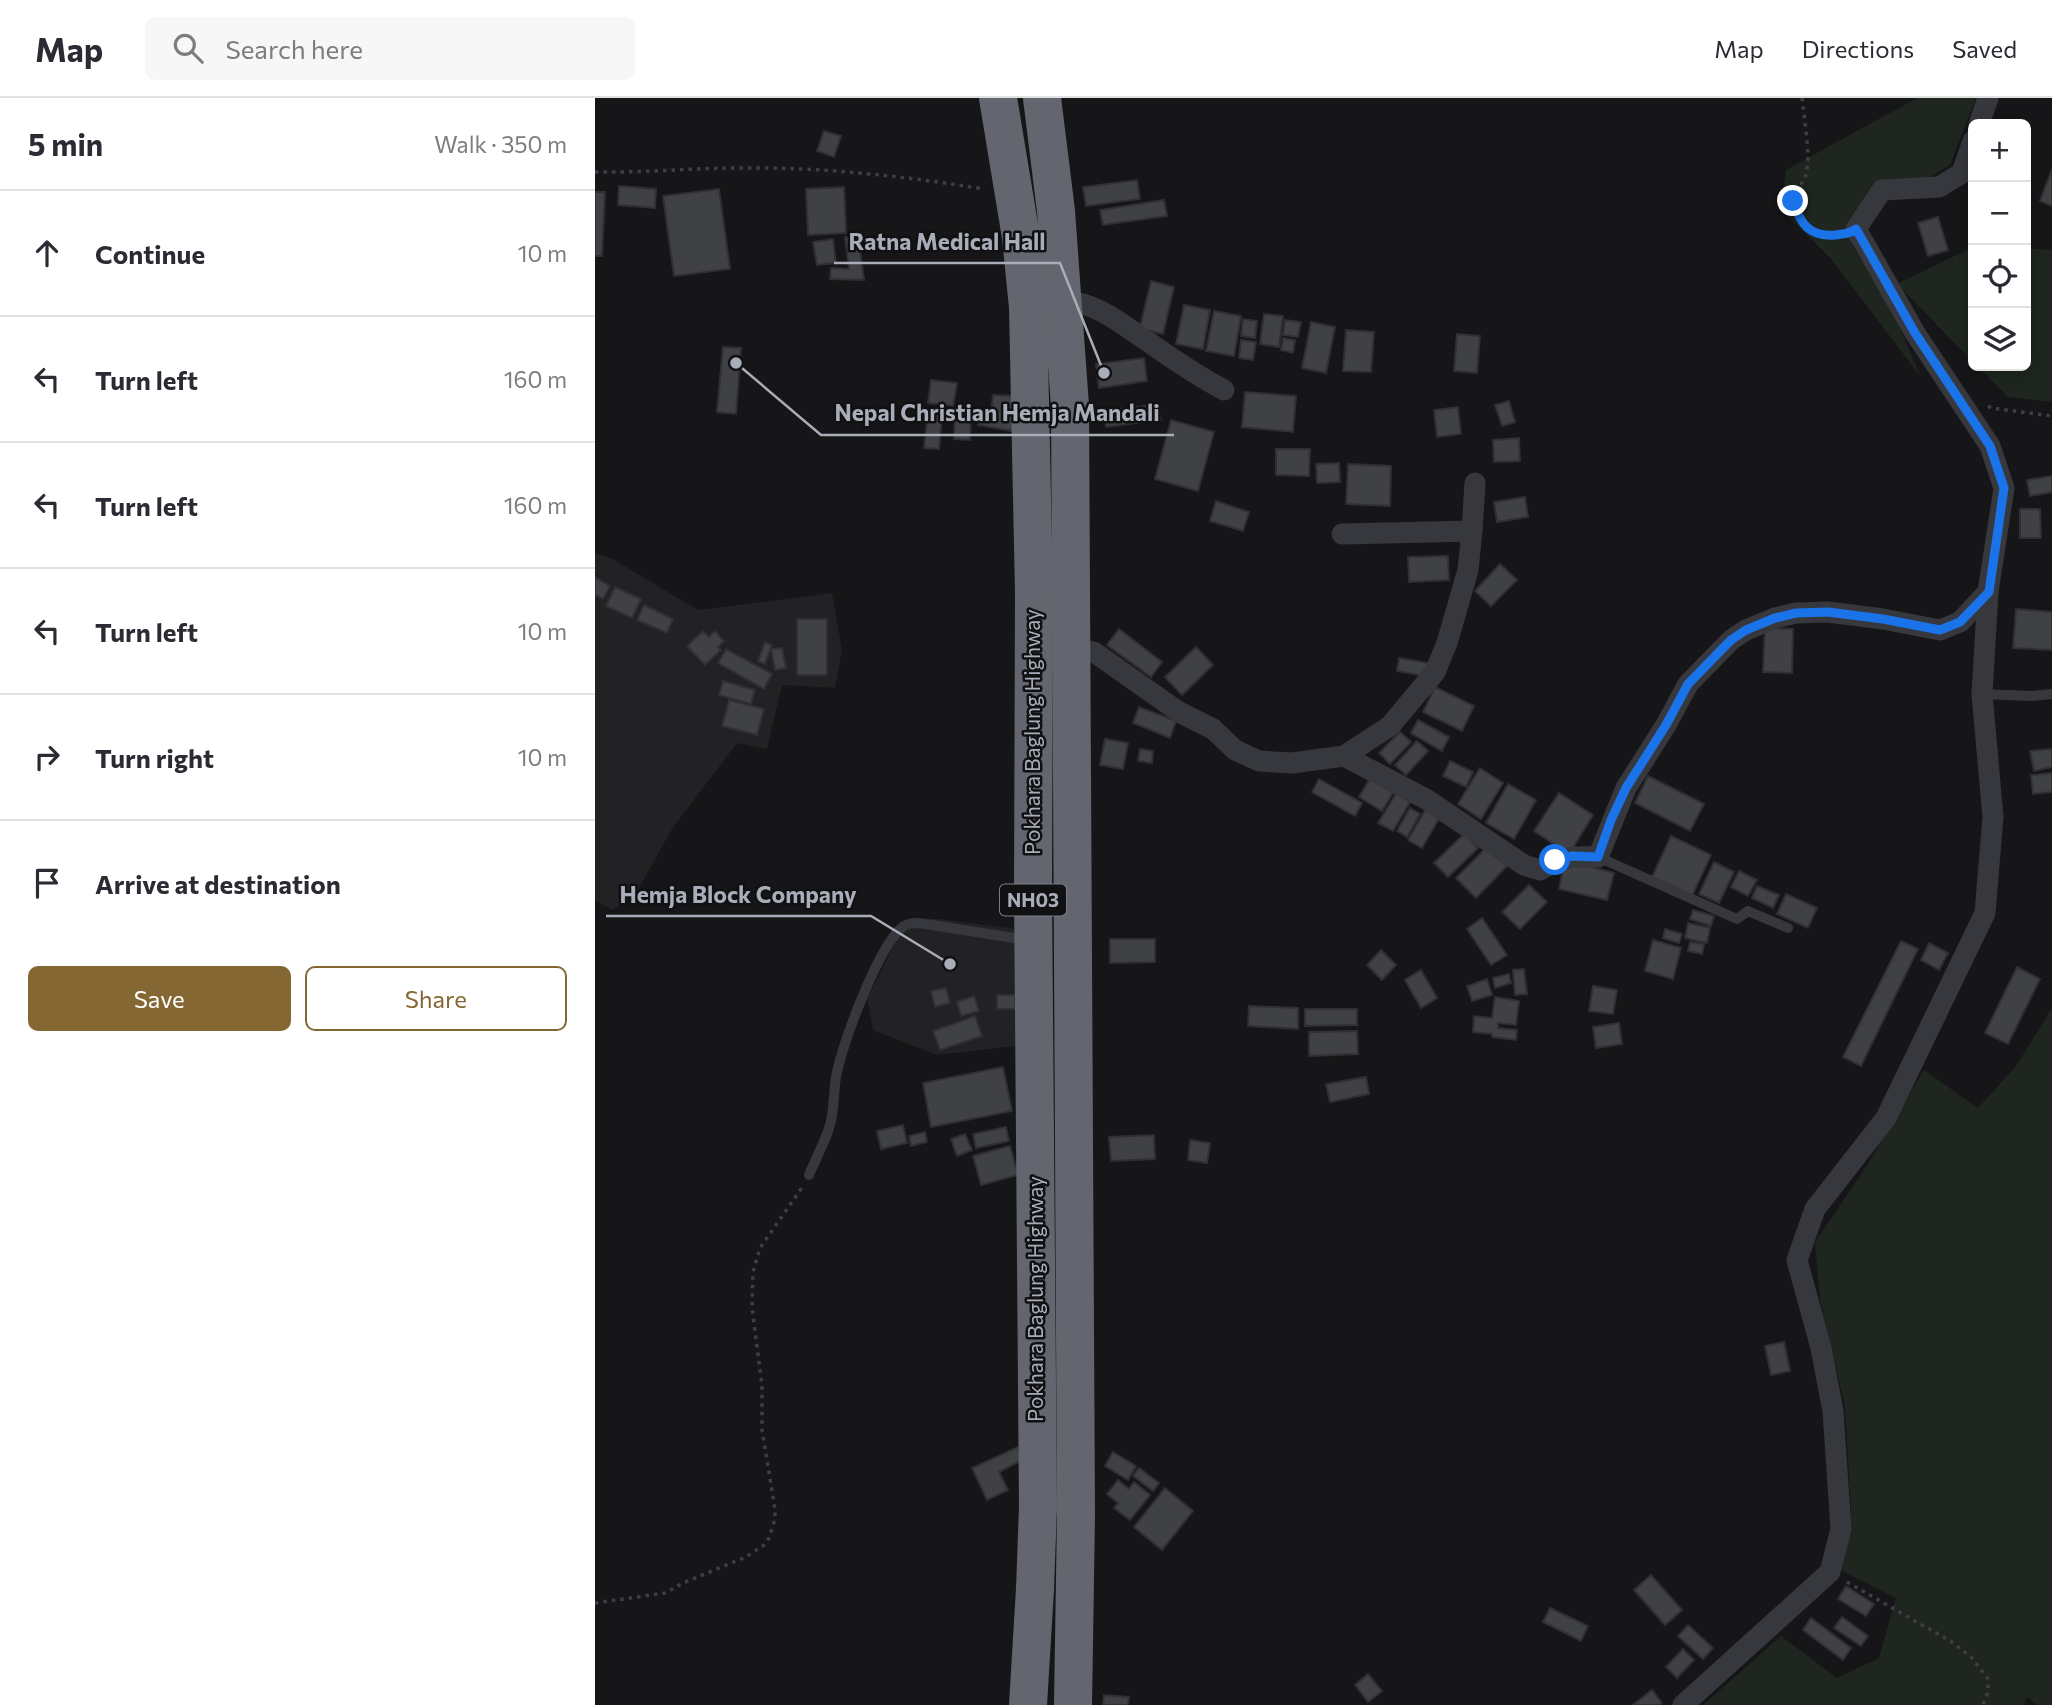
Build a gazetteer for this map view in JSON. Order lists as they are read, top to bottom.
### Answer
{
  "streets": {
    "highway": ["Pokhara Baglung Highway", "NH03"]
  },
  "places": ["Nepal Christian Hemja Mandali", "Ratna Medical Hall", "Hemja Block Company"],
  "page": {
    "header": "Map",
    "search": "Search here",
    "nav": ["Map", "Directions", "Saved"],
    "heading": ["5 min", "Walk · 350 m"],
    "map_buttons": ["+", "−"],
    "list": [
      ["Continue", "10 m"],
      ["Turn left", "160 m"],
      ["Turn left", "160 m"],
      ["Turn left", "10 m"],
      ["Turn right", "10 m"],
      "Arrive at destination"
    ],
    "buttons": ["Save", "Share"]
  }
}
